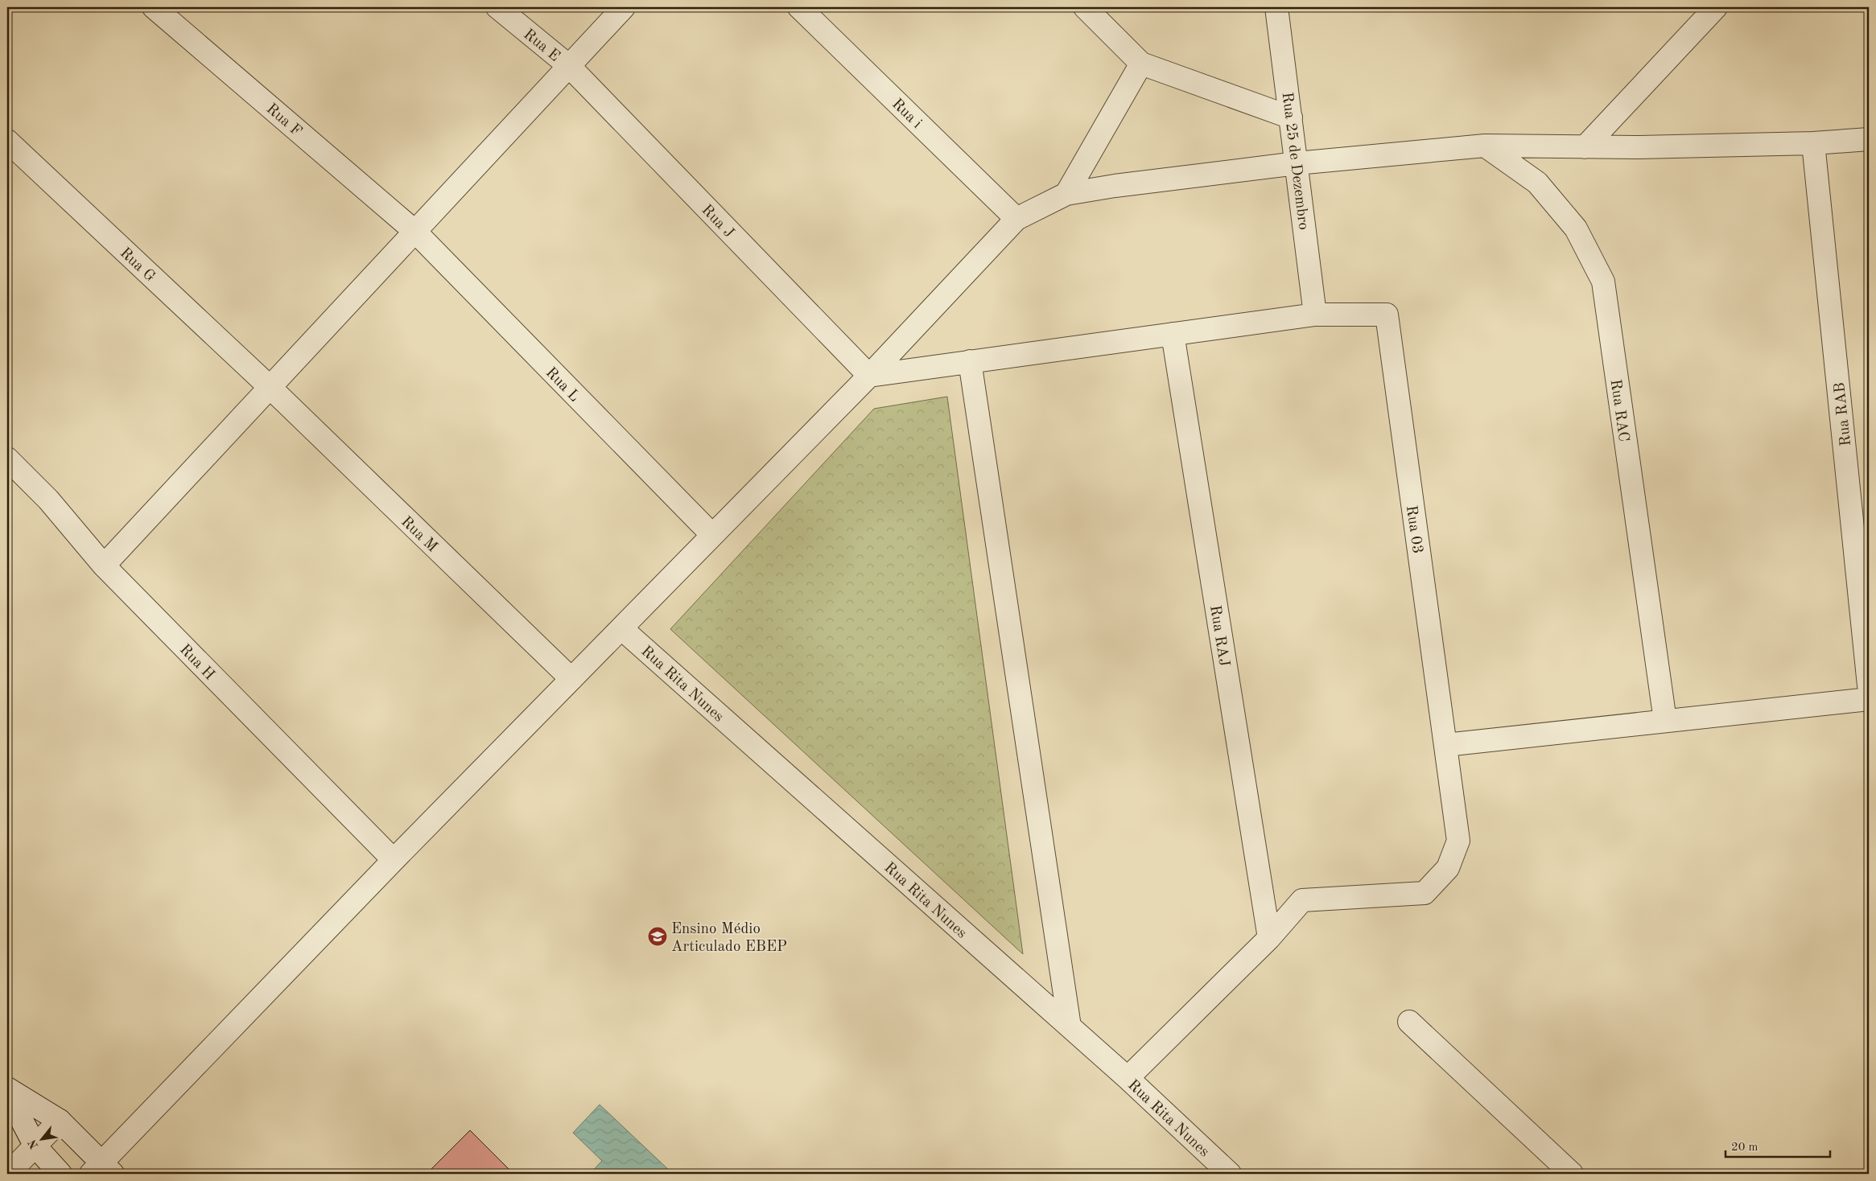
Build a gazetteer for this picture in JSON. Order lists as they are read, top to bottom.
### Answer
{
  "streets": {
    "street": [
      "Rua E",
      "Rua i",
      "Rua F",
      "Rua 25 de Dezembro",
      "Rua J",
      "Rua G",
      "Rua L",
      "Rua RAC",
      "Rua RAB",
      "Rua 03",
      "Rua M",
      "Rua RAJ",
      "Rua H",
      "Rua Rita Nunes"
    ]
  },
  "crossings": [
    ["Rua E", "Rua J"],
    ["Rua F", "Rua L"],
    ["Rua 25 de Dezembro", "Rua 03"],
    ["Rua G", "Rua M"],
    ["Rua 03", "Rua RAJ"],
    ["Rua 03", "Rua Rita Nunes"]
  ],
  "places": {
    "school or university": ["Ensino Médio Articulado EBEP"]
  },
  "scale_bar": "20 m",
  "north": "bottom left"
}
